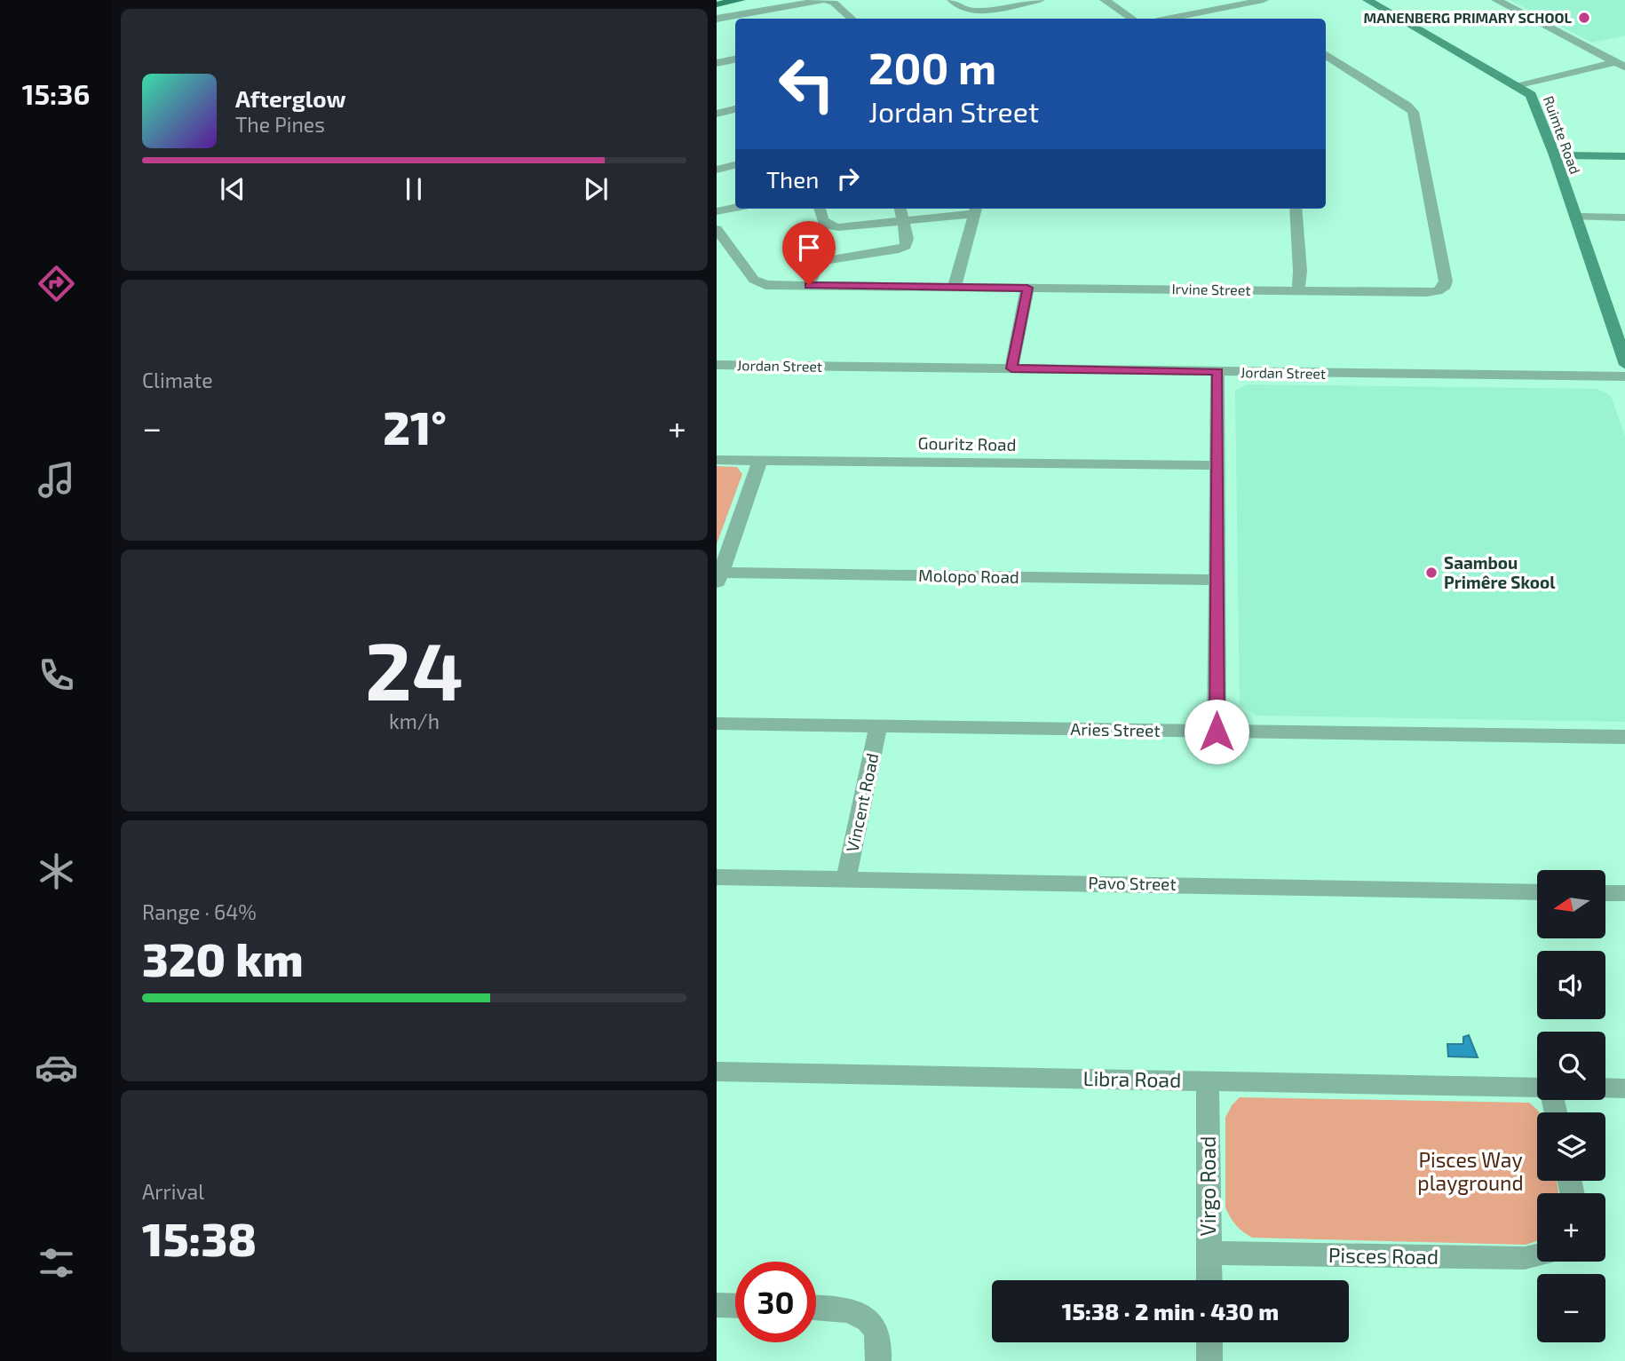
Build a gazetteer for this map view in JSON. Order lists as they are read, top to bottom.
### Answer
{
  "streets": {
    "street": [
      "Ruimte Road",
      "Irvine Street",
      "Jordan Street",
      "Gouritz Road",
      "Molopo Road",
      "Aries Street",
      "Vincent Road",
      "Pavo Street",
      "Libra Road",
      "Virgo Road",
      "Pisces Road"
    ]
  },
  "crossings": [
    ["Aries Street", "Vincent Road"],
    ["Vincent Road", "Pavo Street"],
    ["Libra Road", "Virgo Road"],
    ["Virgo Road", "Pisces Road"]
  ],
  "parks": ["Pisces Way playground"],
  "places": ["MANENBERG PRIMARY SCHOOL", "Saambou Primêre Skool"],
  "north": "left",
  "page": {
    "tabs": "15:36",
    "turn": ["200 m", "Jordan Street"],
    "song": ["Afterglow", "The Pines"],
    "then": "Then",
    "tile": [
      "Climate",
      ["24", "km/h"],
      ["Range · 64%", "320 km"],
      ["Arrival", "15:38"]
    ],
    "heat": ["−", "21°", "+"],
    "map_buttons": ["+", "−"],
    "limit": "30",
    "trip": "15:38 · 2 min · 430 m"
  }
}
